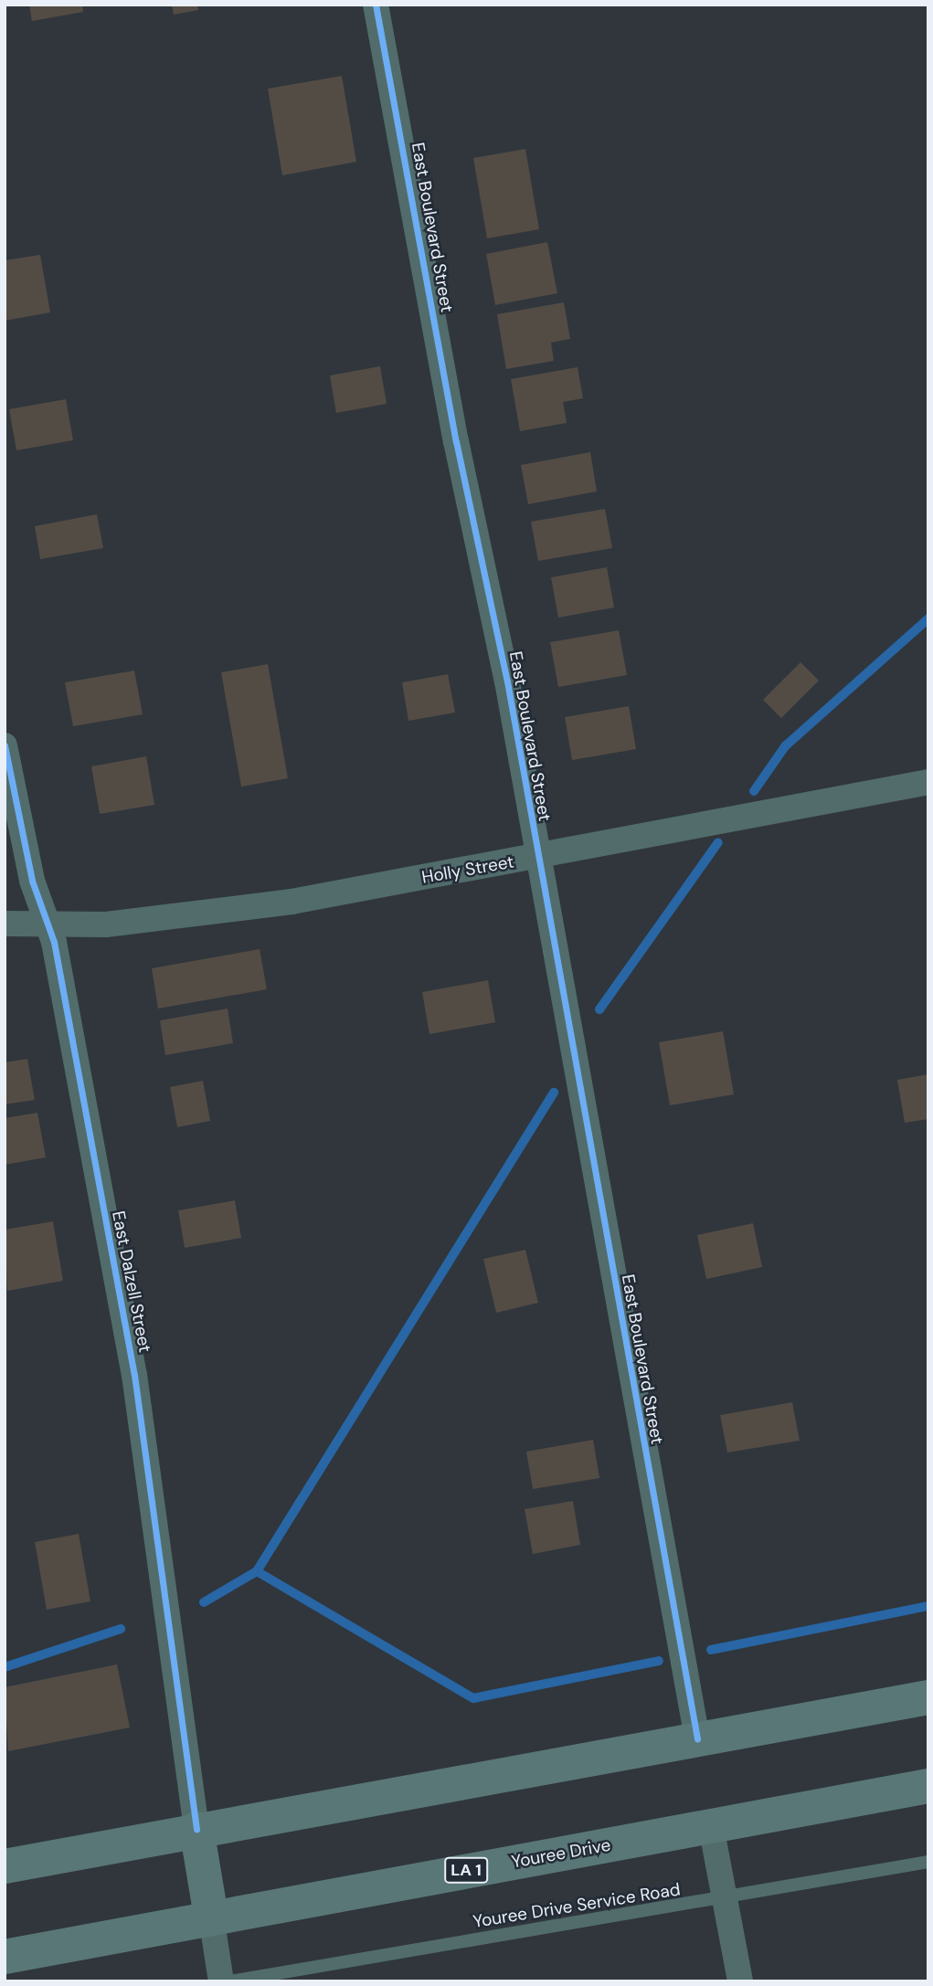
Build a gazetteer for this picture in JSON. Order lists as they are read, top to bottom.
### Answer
{
  "streets": {
    "main road": ["Youree Drive", "LA 1"],
    "street": ["East Boulevard Street", "Holly Street", "East Dalzell Street"],
    "lane": ["Youree Drive Service Road"]
  },
  "crossings": [
    ["East Boulevard Street", "Holly Street"],
    ["Holly Street", "East Dalzell Street"]
  ]
}
